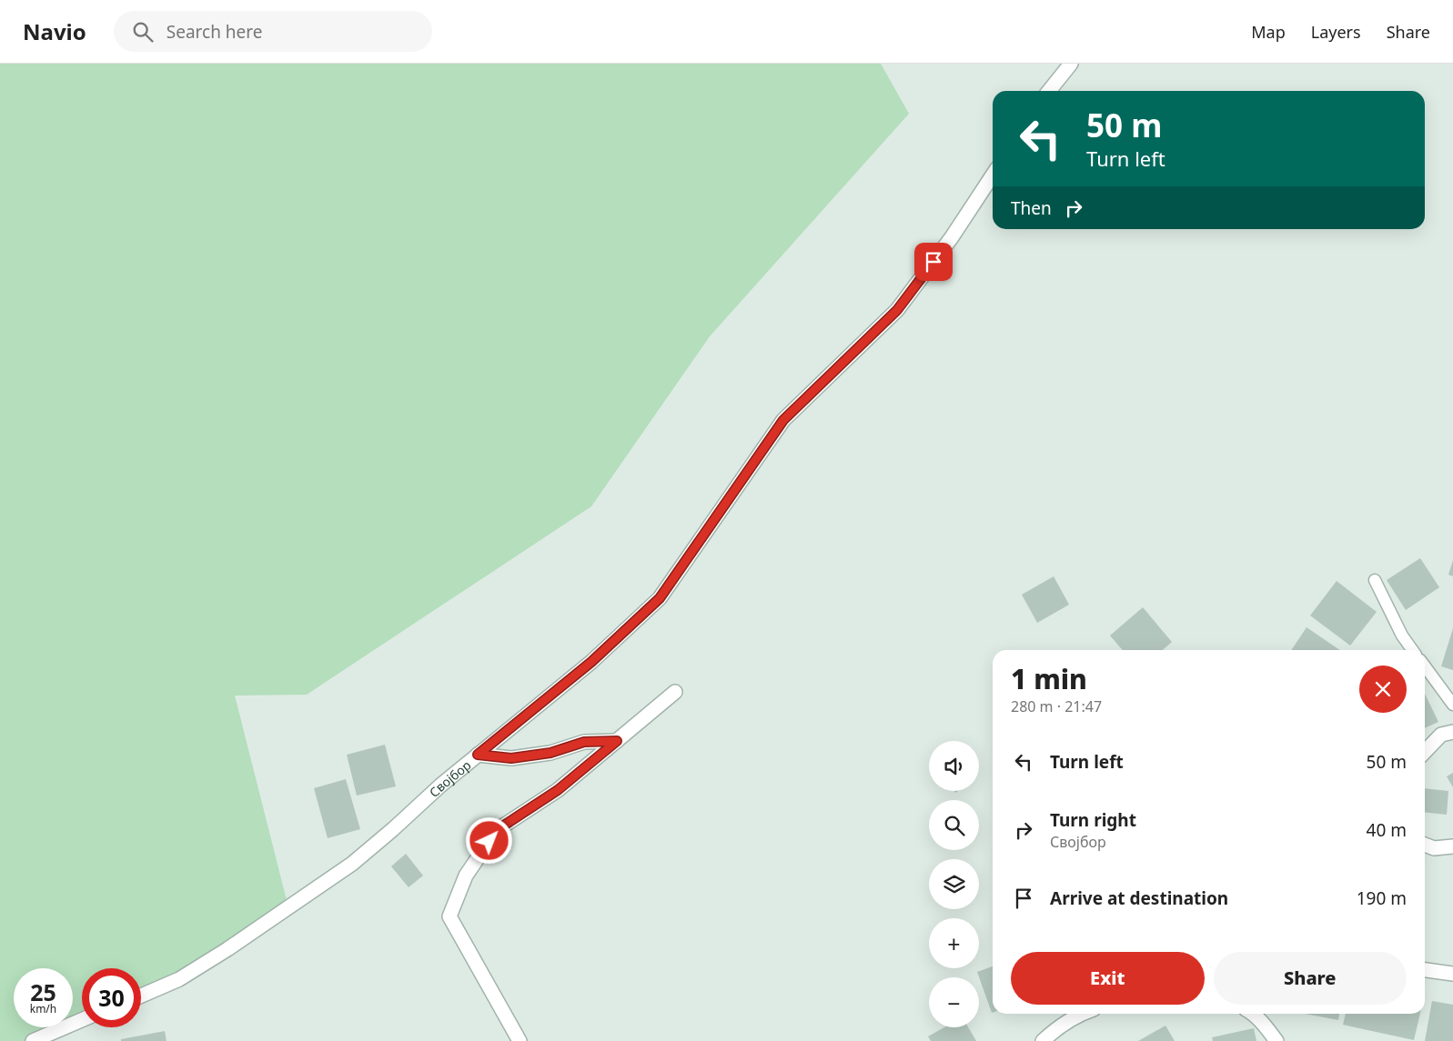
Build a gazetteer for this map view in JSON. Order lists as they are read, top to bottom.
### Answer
{
  "streets": {
    "street": ["Својбор"]
  },
  "page": {
    "header": "Navio",
    "search": "Search here",
    "nav": ["Map", "Layers", "Share"],
    "turn": ["50 m", "Turn left"],
    "then": "Then",
    "heading": ["1 min", "280 m · 21:47"],
    "list": [
      {
        "name": "Turn left",
        "value": "50 m"
      },
      {
        "name": "Turn right",
        "note": "Својбор",
        "value": "40 m"
      },
      {
        "name": "Arrive at destination",
        "value": "190 m"
      }
    ],
    "map_buttons": ["+", "−"],
    "buttons": ["Exit", "Share"],
    "speed": "25 km/h",
    "limit": "30"
  }
}
